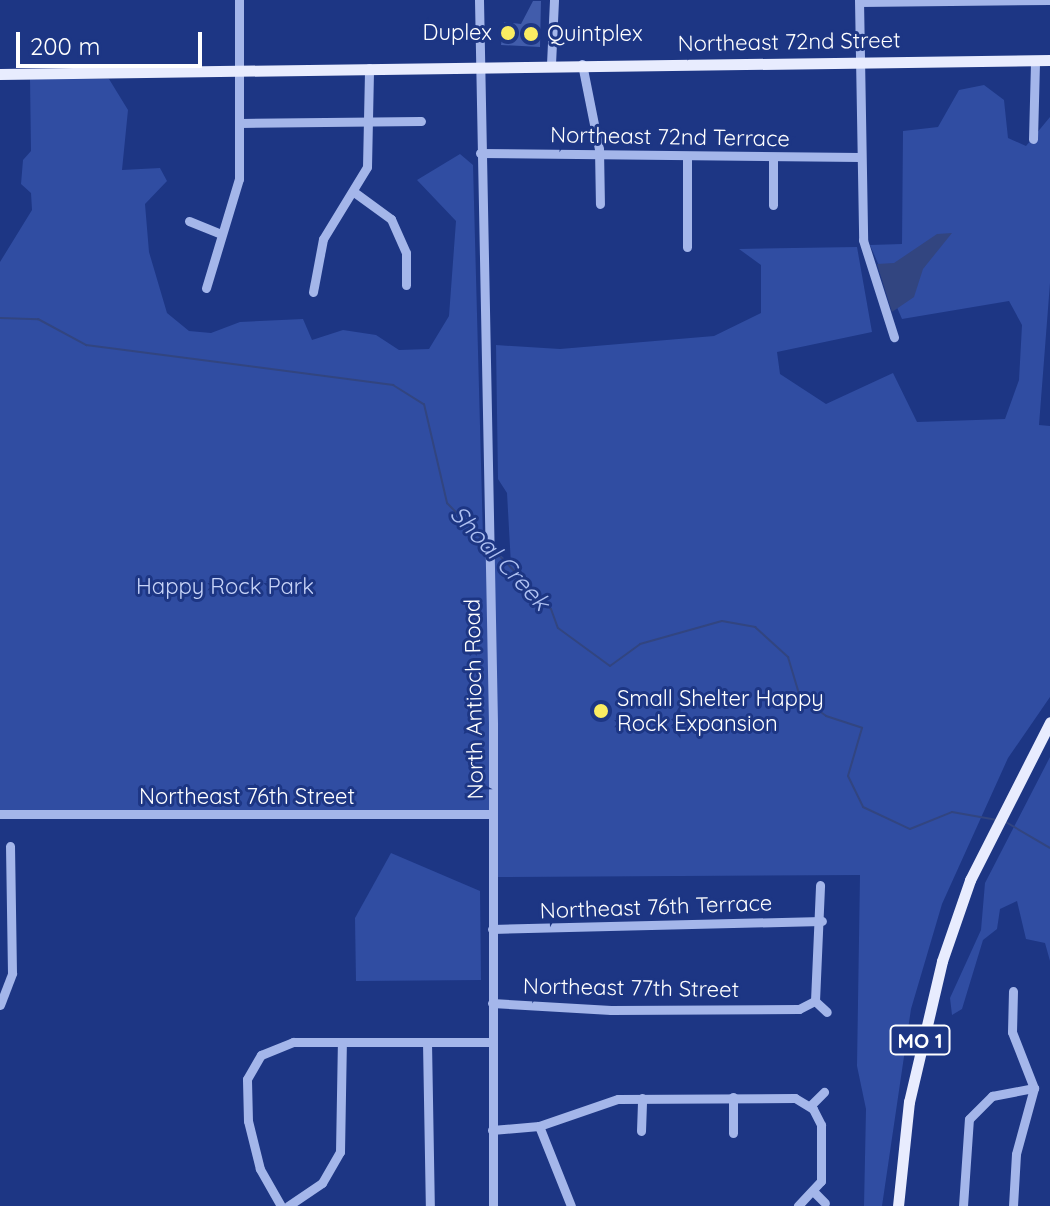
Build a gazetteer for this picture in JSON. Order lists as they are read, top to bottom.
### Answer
{
  "streets": {
    "main road": ["Northeast 72nd Street", "MO 1"],
    "street": [
      "Northeast 72nd Terrace",
      "North Antioch Road",
      "Northeast 76th Street",
      "Northeast 76th Terrace",
      "Northeast 77th Street"
    ]
  },
  "crossings": [
    ["Northeast 72nd Street", "North Antioch Road"],
    ["Northeast 72nd Terrace", "North Antioch Road"],
    ["North Antioch Road", "Northeast 76th Street"],
    ["North Antioch Road", "Northeast 76th Terrace"],
    ["North Antioch Road", "Northeast 77th Street"]
  ],
  "water": ["Shoal Creek"],
  "parks": ["Happy Rock Park"],
  "places": ["Duplex", "Quintplex", "Small Shelter Happy Rock Expansion"],
  "scale_bar": "200 m"
}
